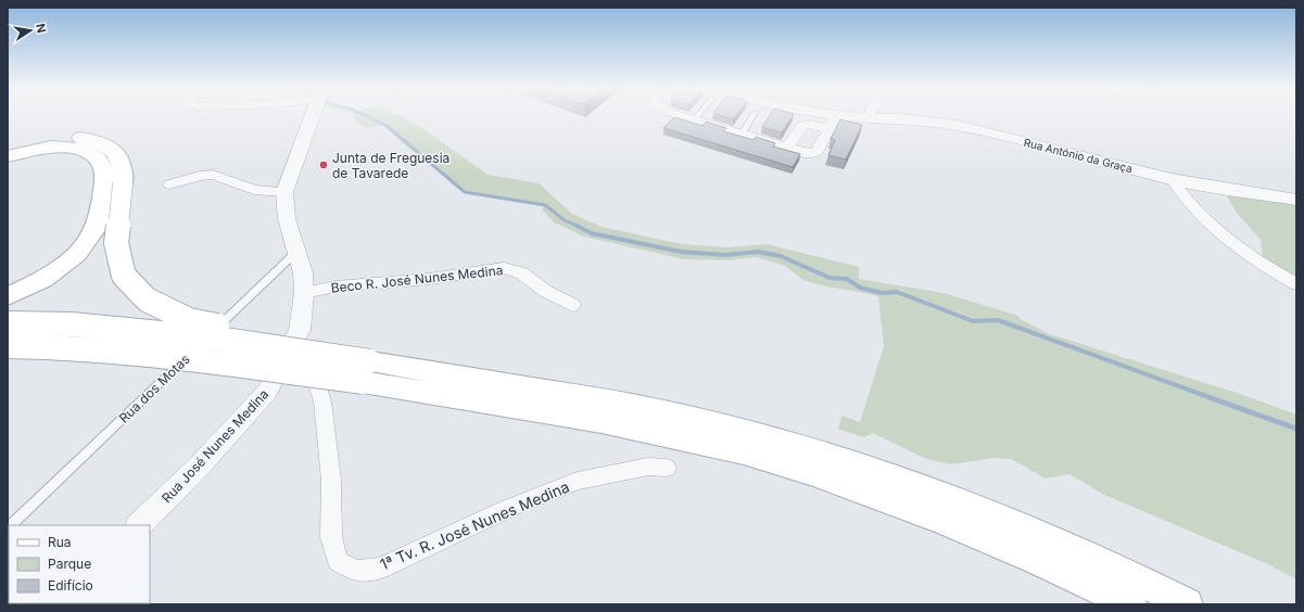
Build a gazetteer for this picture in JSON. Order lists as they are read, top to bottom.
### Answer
{
  "streets": {
    "street": [
      "Rua António da Graça",
      "Beco R. José Nunes Medina",
      "Rua José Nunes Medina",
      "1ª Tv. R. José Nunes Medina"
    ],
    "lane": ["Rua dos Motas"]
  },
  "crossings": [
    ["Beco R. José Nunes Medina", "Rua José Nunes Medina"],
    ["Rua dos Motas", "Rua José Nunes Medina"],
    ["Rua José Nunes Medina", "1ª Tv. R. José Nunes Medina"]
  ],
  "places": ["Junta de Freguesia de Tavarede"],
  "legend": ["Rua", "Parque", "Edifício"],
  "north": "right"
}
